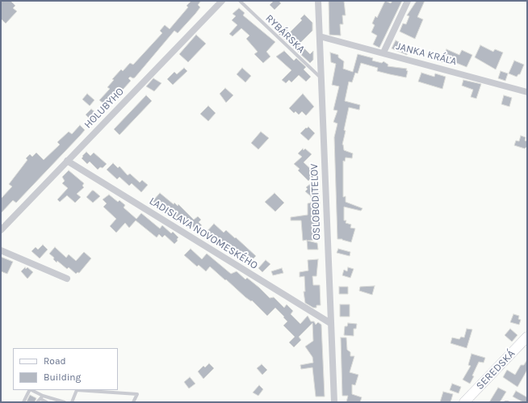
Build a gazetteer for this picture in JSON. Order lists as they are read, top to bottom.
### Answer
{
  "streets": {
    "street": [
      "JANKA KRÁĽA",
      "HOLUBYHO",
      "OSLOBODITEĽOV",
      "LADISLAVA NOVOMESKÉHO",
      "SEREDSKÁ"
    ],
    "lane": ["RYBÁRSKA"]
  },
  "crossings": [
    ["RYBÁRSKA", "OSLOBODITEĽOV"],
    ["JANKA KRÁĽA", "OSLOBODITEĽOV"],
    ["HOLUBYHO", "LADISLAVA NOVOMESKÉHO"],
    ["OSLOBODITEĽOV", "LADISLAVA NOVOMESKÉHO"]
  ],
  "legend": ["Road", "Building"]
}
